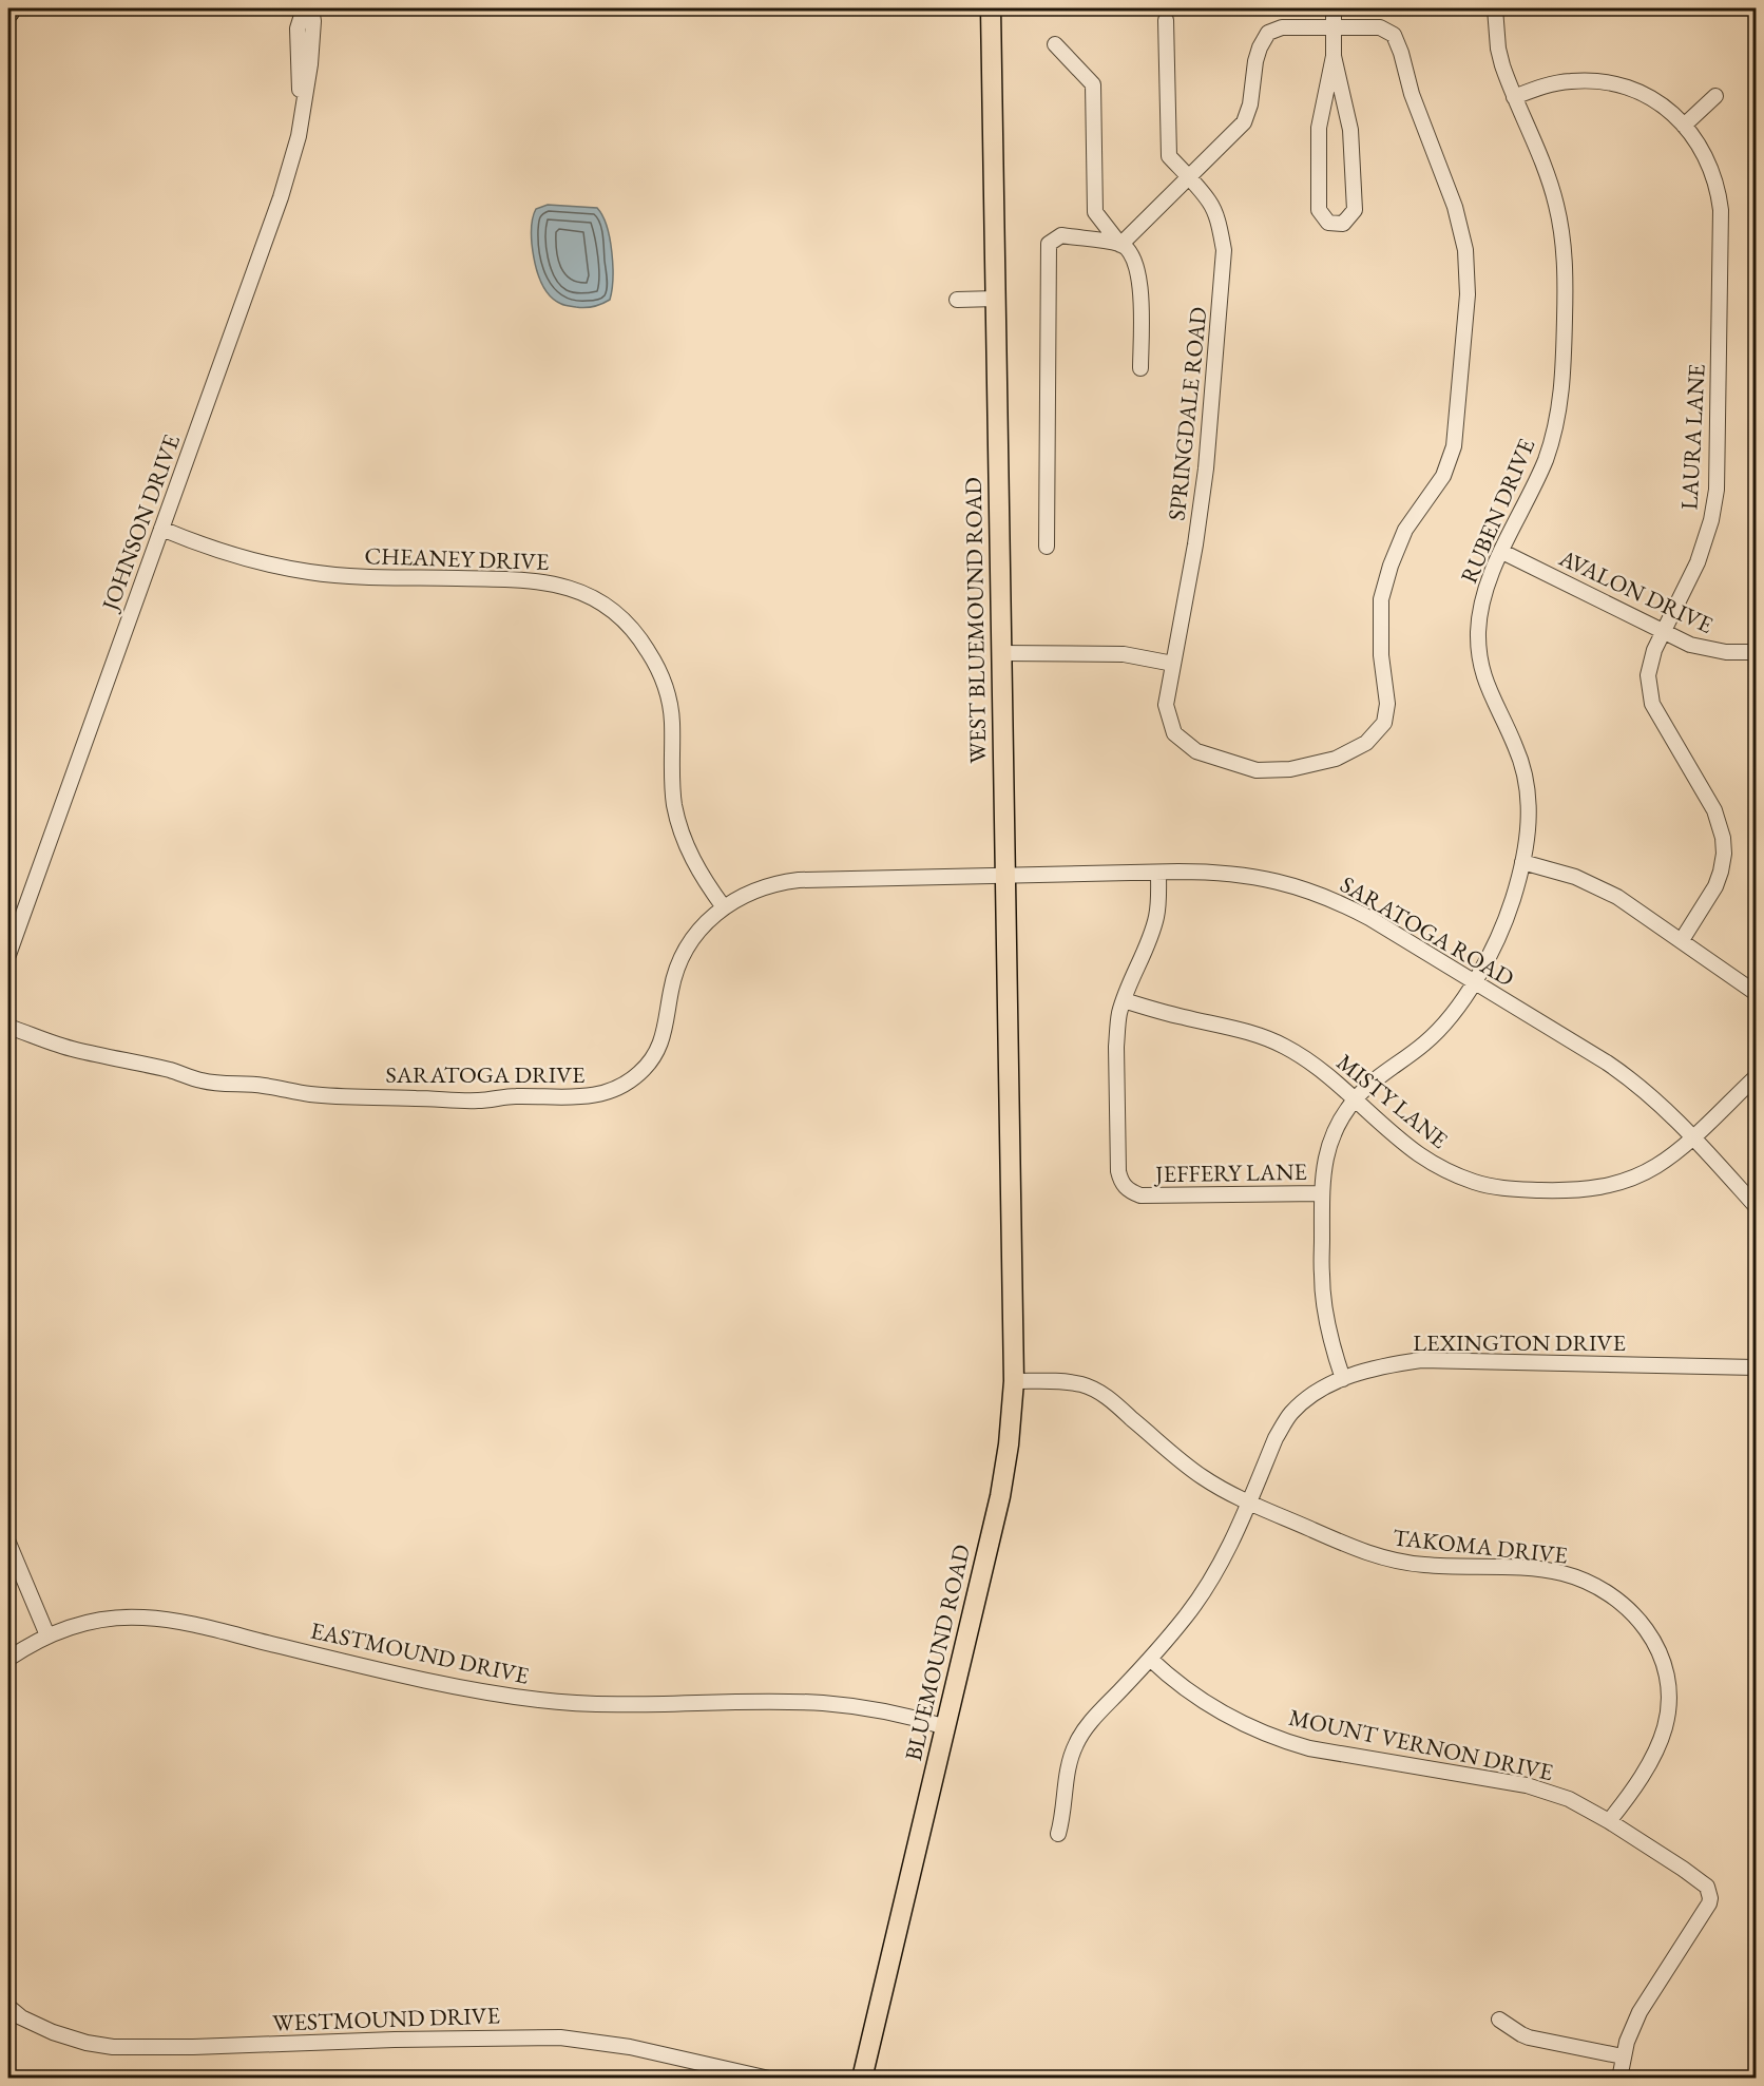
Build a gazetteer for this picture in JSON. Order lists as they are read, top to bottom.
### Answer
{
  "streets": {
    "main road": ["WEST BLUEMOUND ROAD", "BLUEMOUND ROAD"],
    "street": [
      "SPRINGDALE ROAD",
      "LAURA LANE",
      "RUBEN DRIVE",
      "JOHNSON DRIVE",
      "CHEANEY DRIVE",
      "AVALON DRIVE",
      "SARATOGA ROAD",
      "SARATOGA DRIVE",
      "MISTY LANE",
      "JEFFERY LANE",
      "LEXINGTON DRIVE",
      "TAKOMA DRIVE",
      "EASTMOUND DRIVE",
      "MOUNT VERNON DRIVE",
      "WESTMOUND DRIVE"
    ]
  },
  "crossings": [
    ["LAURA LANE", "RUBEN DRIVE"],
    ["LAURA LANE", "AVALON DRIVE"],
    ["RUBEN DRIVE", "AVALON DRIVE"],
    ["RUBEN DRIVE", "SARATOGA ROAD"],
    ["RUBEN DRIVE", "MISTY LANE"],
    ["RUBEN DRIVE", "JEFFERY LANE"],
    ["RUBEN DRIVE", "LEXINGTON DRIVE"],
    ["JOHNSON DRIVE", "CHEANEY DRIVE"],
    ["CHEANEY DRIVE", "SARATOGA DRIVE"],
    ["WEST BLUEMOUND ROAD", "SARATOGA ROAD"],
    ["WEST BLUEMOUND ROAD", "SARATOGA DRIVE"],
    ["WEST BLUEMOUND ROAD", "BLUEMOUND ROAD"],
    ["SARATOGA ROAD", "SARATOGA DRIVE"],
    ["SARATOGA ROAD", "MISTY LANE"],
    ["SARATOGA ROAD", "JEFFERY LANE"],
    ["MISTY LANE", "JEFFERY LANE"],
    ["LEXINGTON DRIVE", "TAKOMA DRIVE"],
    ["LEXINGTON DRIVE", "MOUNT VERNON DRIVE"],
    ["TAKOMA DRIVE", "BLUEMOUND ROAD"],
    ["TAKOMA DRIVE", "MOUNT VERNON DRIVE"],
    ["EASTMOUND DRIVE", "BLUEMOUND ROAD"]
  ]
}
